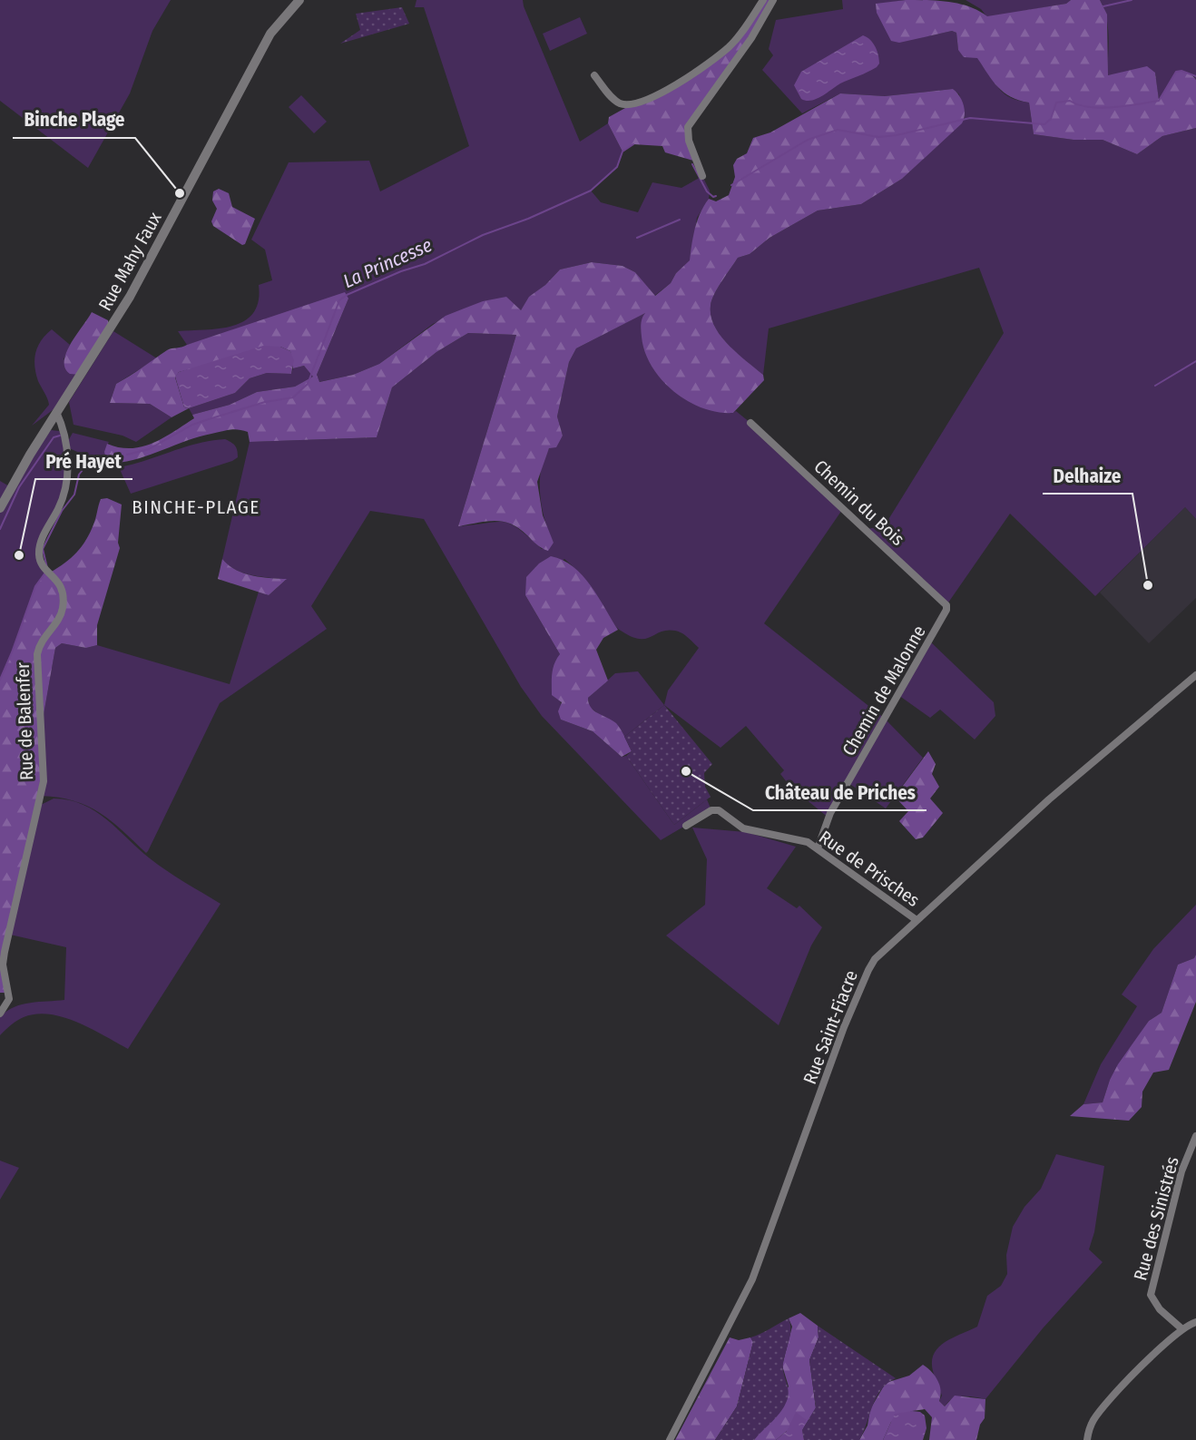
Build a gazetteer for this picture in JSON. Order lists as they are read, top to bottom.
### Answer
{
  "streets": {
    "street": [
      "Rue Mahy Faux",
      "Chemin du Bois",
      "Chemin de Malonne",
      "Rue de Balenfer",
      "Rue de Prisches",
      "Rue Saint-Fiacre",
      "Rue des Sinistrés"
    ]
  },
  "crossings": [
    ["Rue Mahy Faux", "Rue de Balenfer"],
    ["Chemin du Bois", "Chemin de Malonne"],
    ["Chemin de Malonne", "Rue de Prisches"],
    ["Rue de Prisches", "Rue Saint-Fiacre"]
  ],
  "districts": ["BINCHE-PLAGE"],
  "water": ["La Princesse"],
  "places": [
    "Binche Plage",
    "Pré Hayet",
    "Delhaize",
    "Château de Priches"
  ]
}
